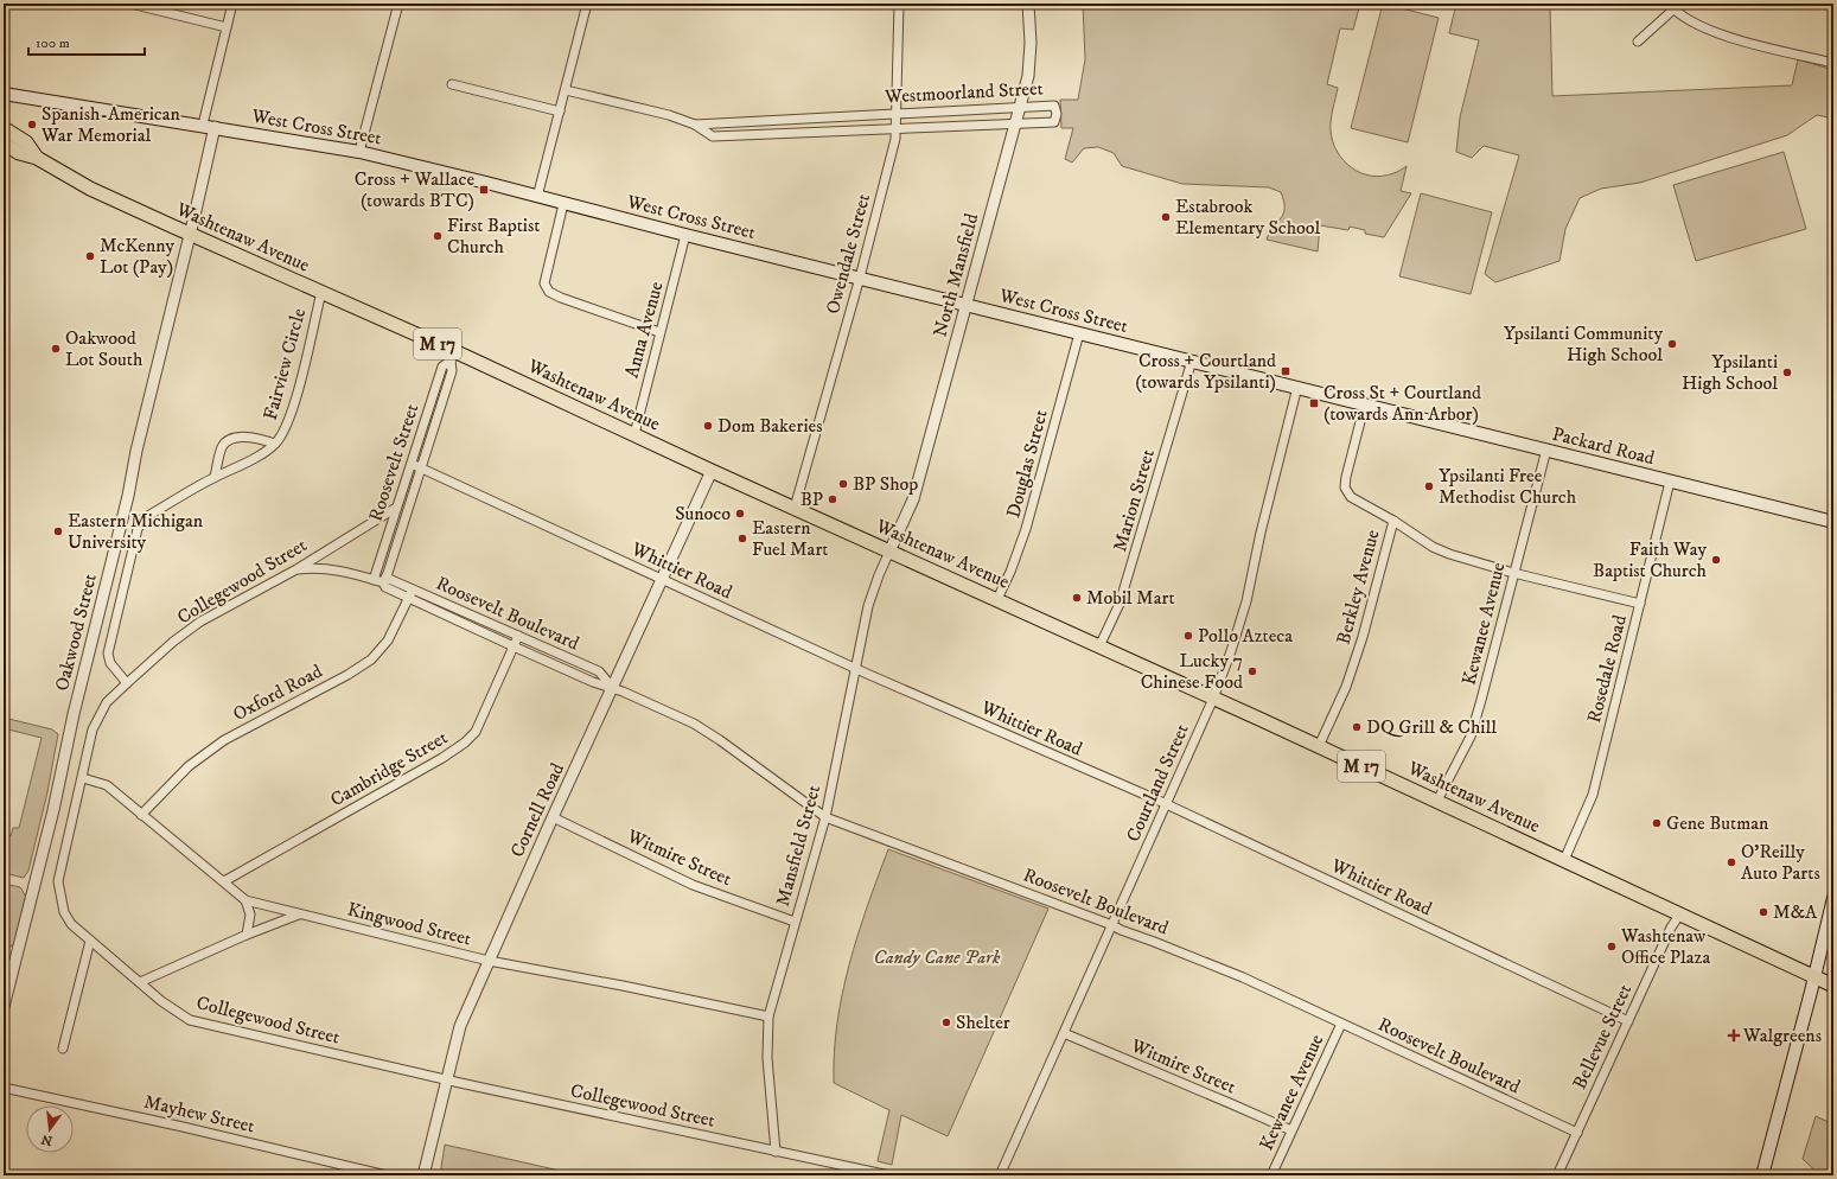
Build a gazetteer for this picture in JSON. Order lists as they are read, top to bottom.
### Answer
{
  "streets": {
    "main road": [
      "West Cross Street",
      "Washtenaw Avenue",
      "M 17",
      "Packard Road"
    ],
    "street": [
      "Westmoorland Street",
      "Owendale Street",
      "North Mansfield",
      "Anna Avenue",
      "Fairview Circle",
      "Roosevelt Street",
      "Douglas Street",
      "Marion Street",
      "Whittier Road",
      "Collegewood Street",
      "Berkley Avenue",
      "Roosevelt Boulevard",
      "Kewanee Avenue",
      "Oakwood Street",
      "Rosedale Road",
      "Oxford Road",
      "Cambridge Street",
      "Courtland Street",
      "Cornell Road",
      "Mansfield Street",
      "Witmire Street",
      "Kingwood Street",
      "Bellevue Street",
      "Mayhew Street"
    ]
  },
  "crossings": [
    ["Westmoorland Street", "Owendale Street"],
    ["Westmoorland Street", "North Mansfield"],
    ["West Cross Street", "Owendale Street"],
    ["West Cross Street", "North Mansfield"],
    ["West Cross Street", "Anna Avenue"],
    ["West Cross Street", "Packard Road"],
    ["West Cross Street", "Douglas Street"],
    ["West Cross Street", "Marion Street"],
    ["West Cross Street", "Berkley Avenue"],
    ["West Cross Street", "Oakwood Street"],
    ["West Cross Street", "Courtland Street"],
    ["Washtenaw Avenue", "Owendale Street"],
    ["Washtenaw Avenue", "North Mansfield"],
    ["Washtenaw Avenue", "Anna Avenue"],
    ["Washtenaw Avenue", "Fairview Circle"],
    ["Washtenaw Avenue", "Roosevelt Street"],
    ["Washtenaw Avenue", "Douglas Street"],
    ["Washtenaw Avenue", "Marion Street"],
    ["Washtenaw Avenue", "Berkley Avenue"],
    ["Washtenaw Avenue", "Kewanee Avenue"],
    ["Washtenaw Avenue", "Oakwood Street"],
    ["Washtenaw Avenue", "Rosedale Road"],
    ["Washtenaw Avenue", "Courtland Street"],
    ["Washtenaw Avenue", "Cornell Road"],
    ["Washtenaw Avenue", "Mansfield Street"],
    ["Washtenaw Avenue", "Bellevue Street"],
    ["North Mansfield", "Mansfield Street"],
    ["Fairview Circle", "Oakwood Street"],
    ["Packard Road", "Berkley Avenue"],
    ["Packard Road", "Kewanee Avenue"],
    ["Packard Road", "Rosedale Road"],
    ["Roosevelt Street", "Whittier Road"],
    ["Roosevelt Street", "Collegewood Street"],
    ["Roosevelt Street", "Roosevelt Boulevard"],
    ["Whittier Road", "Courtland Street"],
    ["Whittier Road", "Cornell Road"],
    ["Whittier Road", "Mansfield Street"],
    ["Whittier Road", "Bellevue Street"],
    ["Collegewood Street", "Roosevelt Boulevard"],
    ["Collegewood Street", "Oakwood Street"],
    ["Collegewood Street", "Cornell Road"],
    ["Collegewood Street", "Mansfield Street"],
    ["Collegewood Street", "Kingwood Street"],
    ["Roosevelt Boulevard", "Kewanee Avenue"],
    ["Roosevelt Boulevard", "Oxford Road"],
    ["Roosevelt Boulevard", "Cambridge Street"],
    ["Roosevelt Boulevard", "Courtland Street"],
    ["Roosevelt Boulevard", "Cornell Road"],
    ["Roosevelt Boulevard", "Mansfield Street"],
    ["Roosevelt Boulevard", "Bellevue Street"],
    ["Kewanee Avenue", "Witmire Street"],
    ["Oxford Road", "Kingwood Street"],
    ["Cambridge Street", "Kingwood Street"],
    ["Courtland Street", "Witmire Street"],
    ["Cornell Road", "Witmire Street"],
    ["Cornell Road", "Kingwood Street"],
    ["Mansfield Street", "Witmire Street"],
    ["Mansfield Street", "Kingwood Street"]
  ],
  "parks": ["Candy Cane Park"],
  "places": {
    "other": [
      "Spanish-American War Memorial",
      "Estabrook Elementary School",
      "First Baptist Church",
      "McKenny Lot (Pay)",
      "Ypsilanti Community High School",
      "Oakwood Lot South",
      "Ypsilanti High School",
      "Dom Bakeries",
      "BP Shop",
      "Ypsilanti Free Methodist Church",
      "BP",
      "Sunoco",
      "Eastern Michigan University",
      "Eastern Fuel Mart",
      "Faith Way Baptist Church",
      "Mobil Mart",
      "Pollo Azteca",
      "Lucky 7 Chinese Food",
      "DQ Grill & Chill",
      "Gene Butman",
      "O'Reilly Auto Parts",
      "M&A",
      "Washtenaw Office Plaza",
      "Shelter"
    ],
    "transit": ["Cross + Wallace (towards BTC)", "Cross + Courtland (towards Ypsilanti)", "Cross St + Courtland (towards Ann Arbor)"],
    "health": ["Walgreens"]
  },
  "scale_bar": "100 m",
  "north": "bottom"
}
